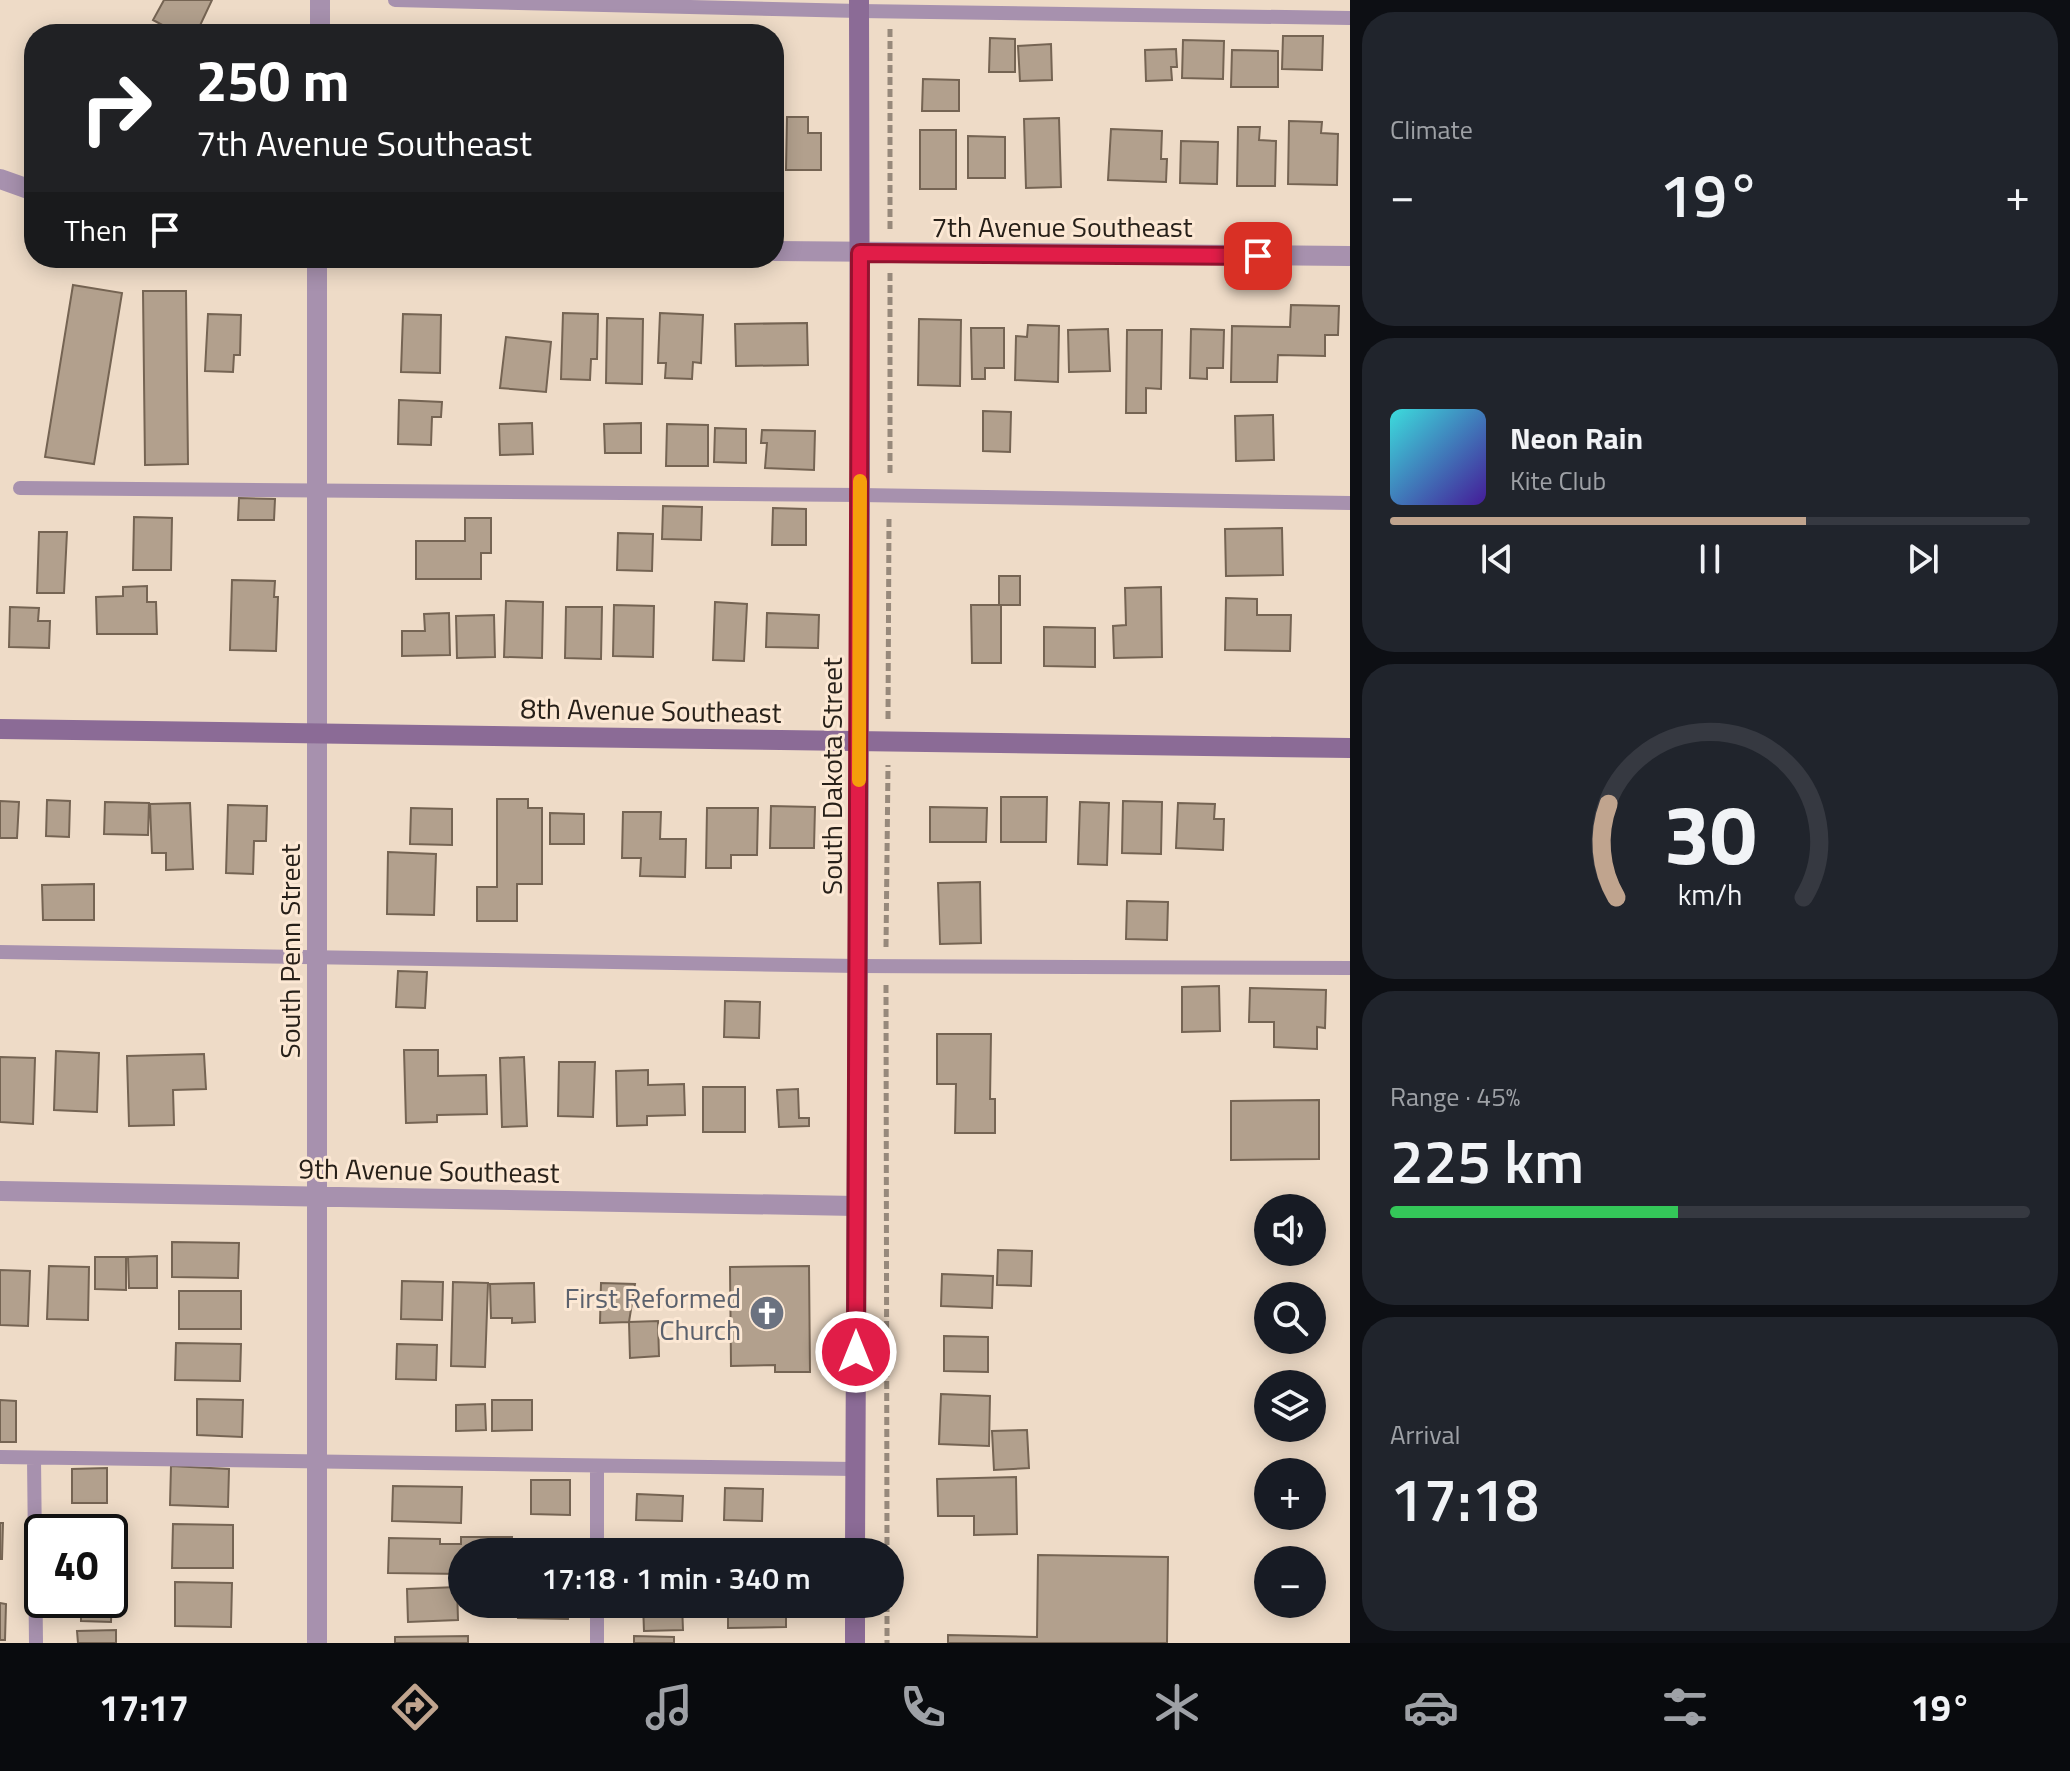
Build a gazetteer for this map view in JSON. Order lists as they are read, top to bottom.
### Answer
{
  "streets": {
    "street": [
      "7th Avenue Southeast",
      "8th Avenue Southeast",
      "South Dakota Street",
      "South Penn Street",
      "9th Avenue Southeast"
    ]
  },
  "crossings": [
    ["7th Avenue Southeast", "South Dakota Street"],
    ["8th Avenue Southeast", "South Dakota Street"],
    ["8th Avenue Southeast", "South Penn Street"],
    ["South Dakota Street", "9th Avenue Southeast"],
    ["South Penn Street", "9th Avenue Southeast"]
  ],
  "places": {
    "church": ["First Reformed Church"]
  },
  "page": {
    "tile": [
      "Climate",
      ["Range · 45%", "225 km"],
      ["Arrival", "17:18"]
    ],
    "turn": ["250 m", "7th Avenue Southeast"],
    "heat": ["−", "19°", "+"],
    "then": "Then",
    "song": ["Neon Rain", "Kite Club"],
    "map_buttons": ["+", "−"],
    "limit": "40",
    "trip": "17:18 · 1 min · 340 m",
    "tabs": ["17:17", "19°"],
    "gauge": ["30", "km/h"]
  }
}
